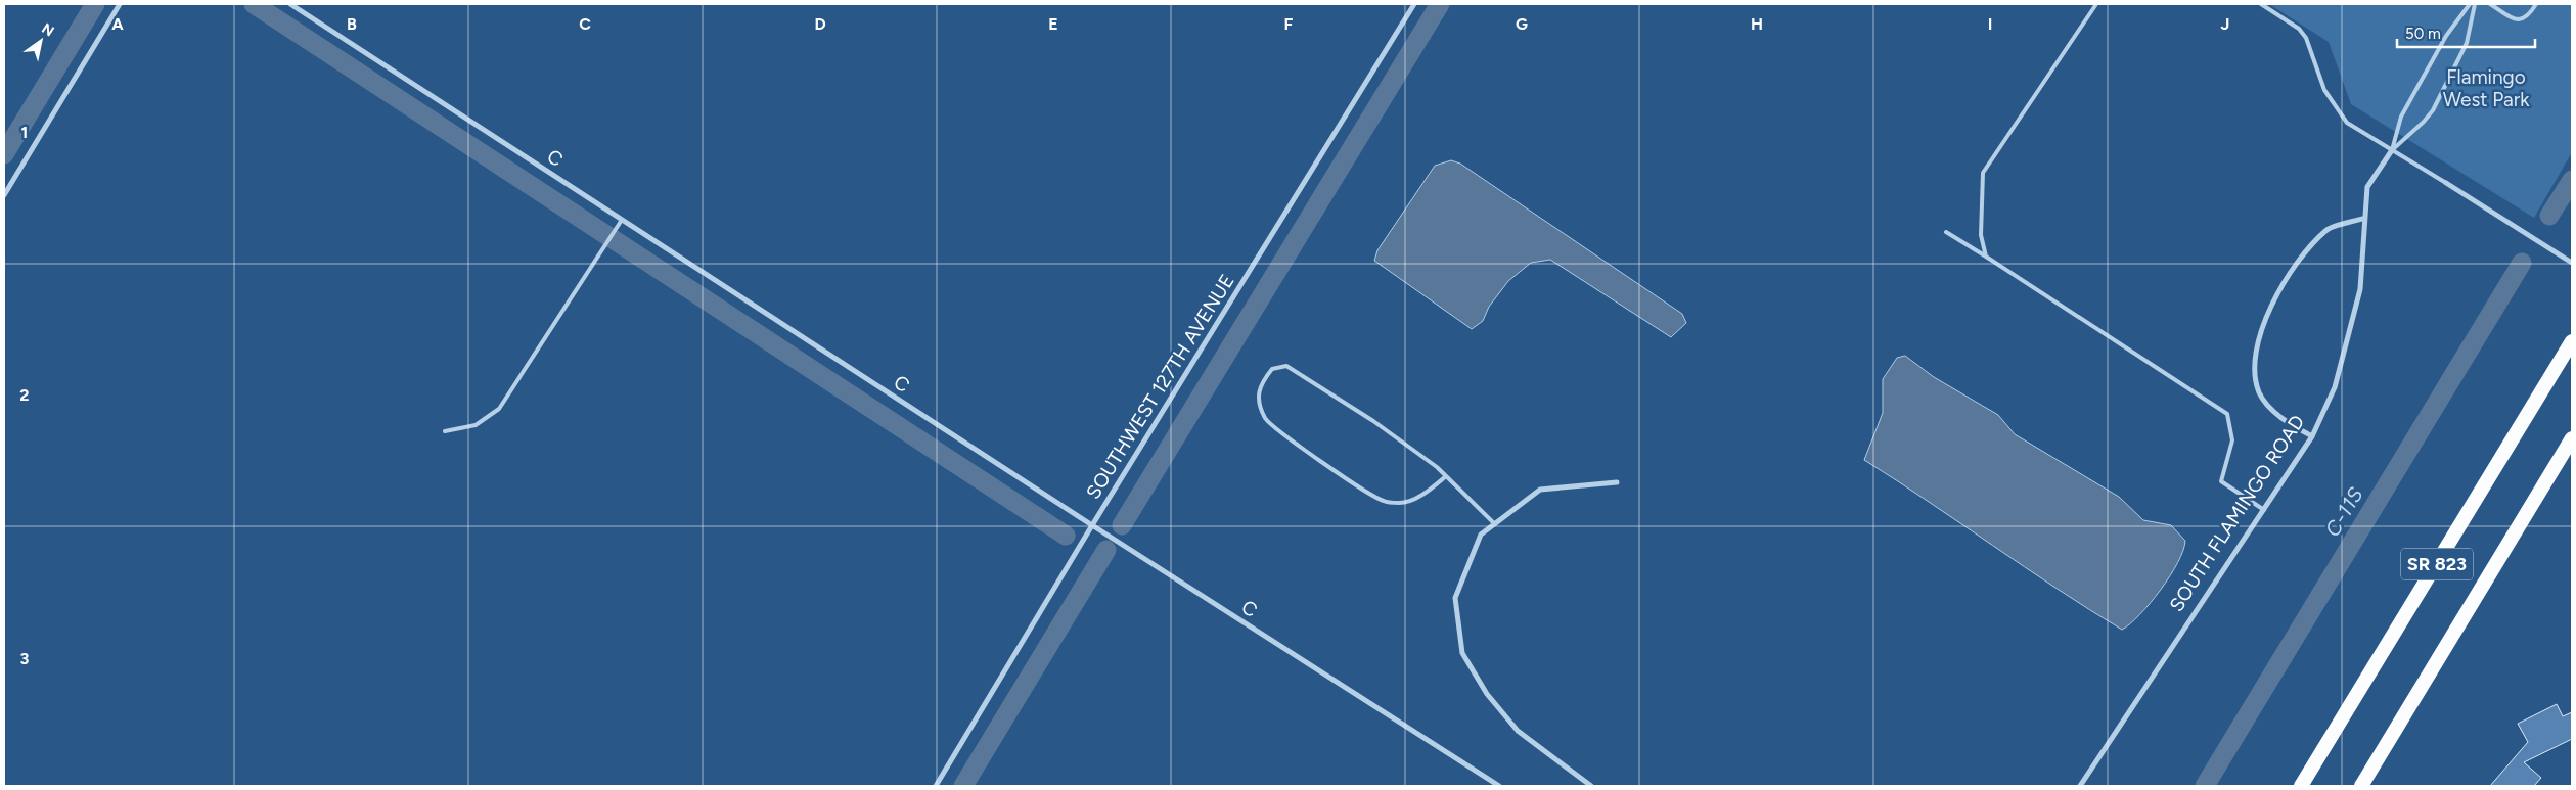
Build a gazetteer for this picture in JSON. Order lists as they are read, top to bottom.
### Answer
{
  "streets": {
    "highway": ["SR 823"],
    "street": ["C", "SOUTHWEST 127TH AVENUE", "SOUTH FLAMINGO ROAD"]
  },
  "crossings": [
    ["C", "SOUTHWEST 127TH AVENUE"]
  ],
  "water": ["C-11S"],
  "parks": ["Flamingo West Park"],
  "scale_bar": "50 m",
  "north": "top right",
  "grid": {
    "columns": [
      "A",
      "B",
      "C",
      "D",
      "E",
      "F",
      "G",
      "H",
      "I",
      "J"
    ],
    "rows": ["1", "2", "3"]
  }
}
